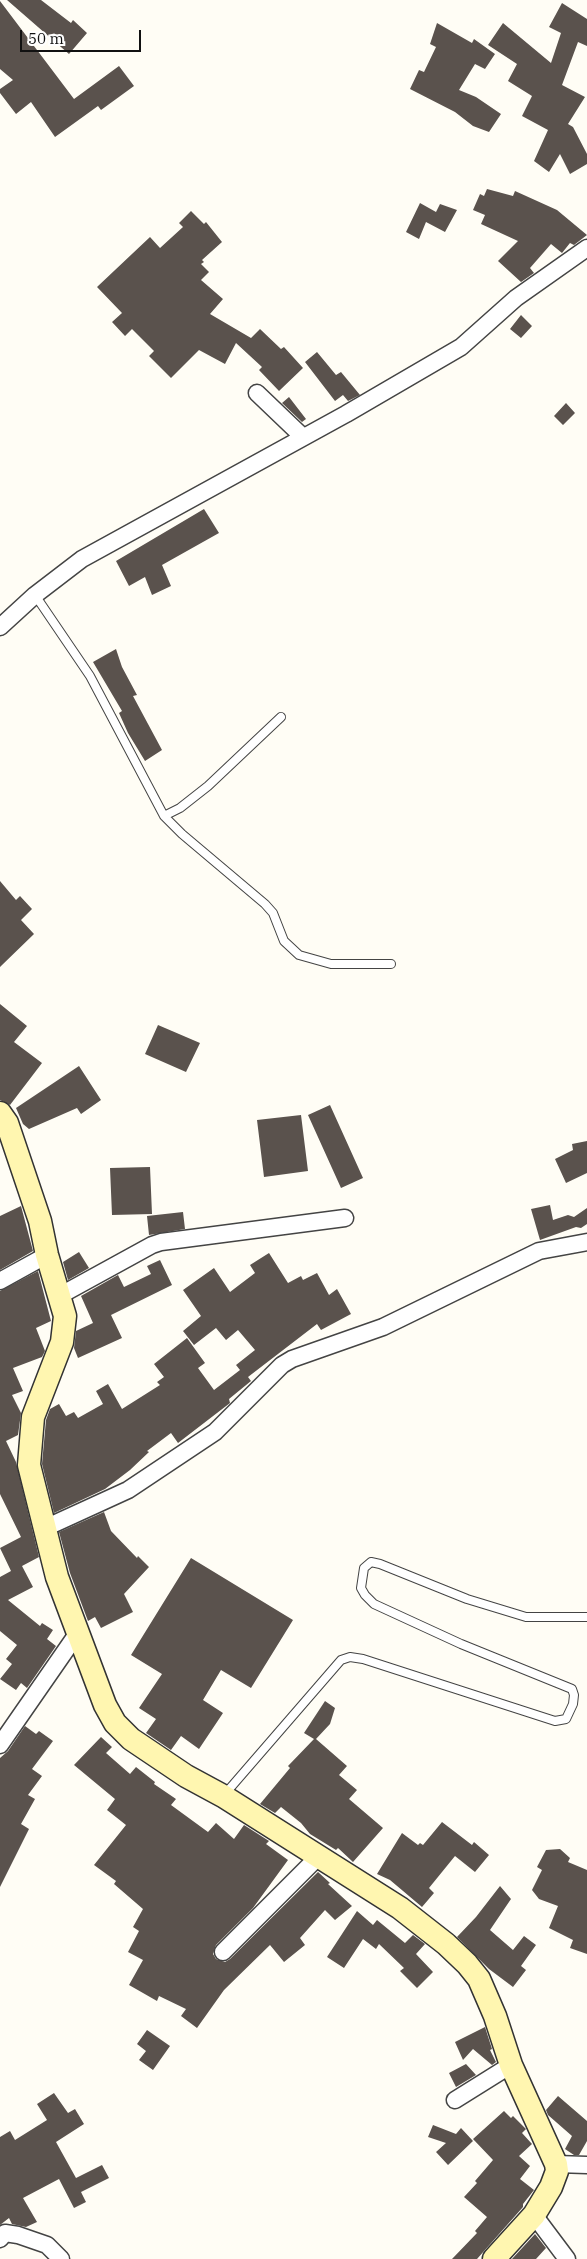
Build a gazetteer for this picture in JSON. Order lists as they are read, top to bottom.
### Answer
{
  "scale_bar": "50 m"
}
